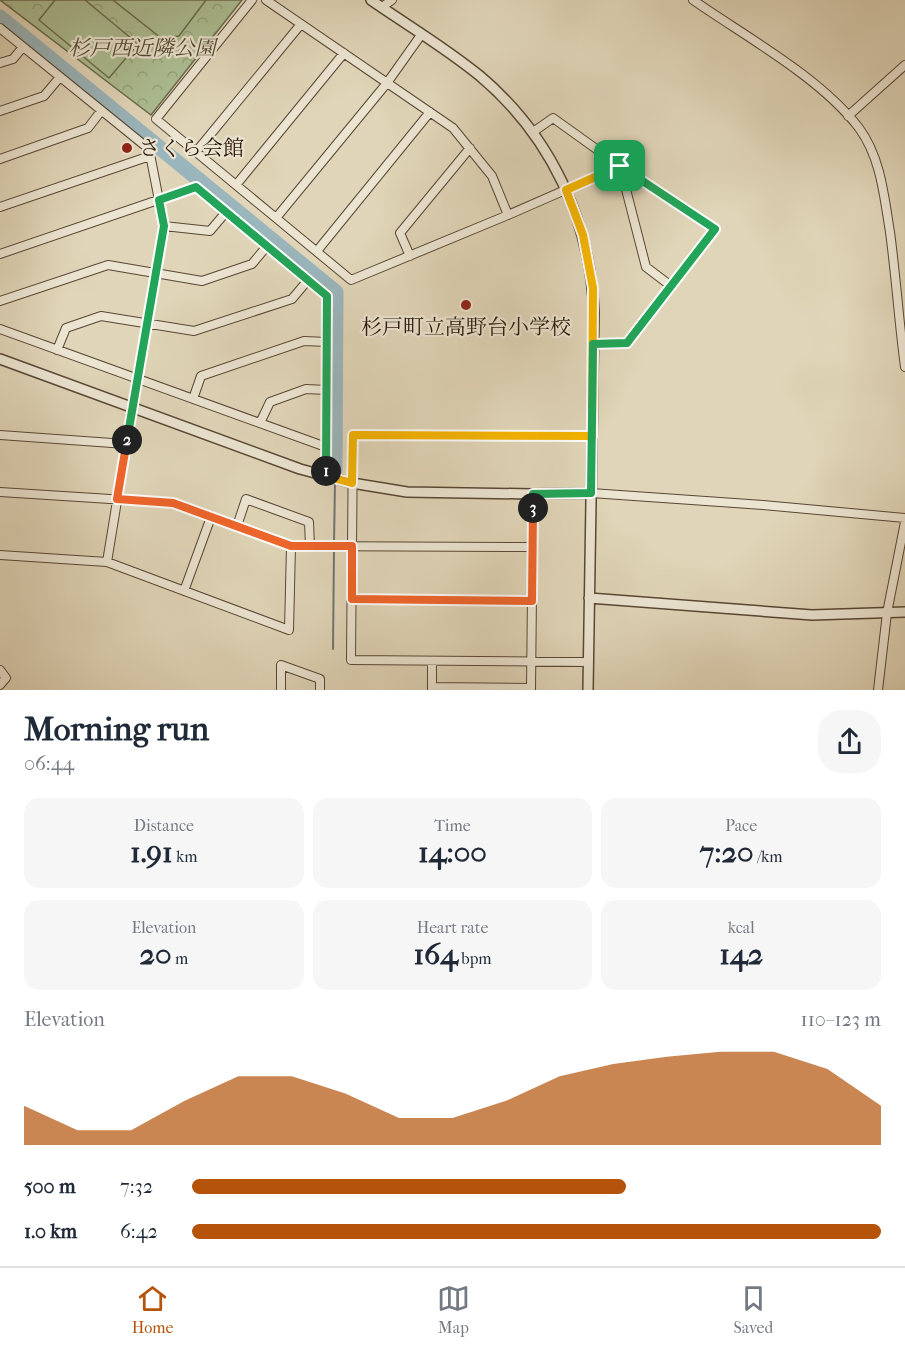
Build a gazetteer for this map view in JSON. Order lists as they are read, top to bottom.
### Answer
{
  "parks": ["杉戸西近隣公園"],
  "places": ["さくら会館", "杉戸町立高野台小学校"],
  "page": {
    "pins": ["2", "1", "3"],
    "heading": ["Morning run", "06:44"],
    "stats": [
      ["Distance", "1.91 km"],
      ["Time", "14:00"],
      ["Pace", "7:20 /km"],
      ["Elevation", "20 m"],
      ["Heart rate", "164 bpm"],
      ["kcal", "142"]
    ],
    "chart": ["Elevation", "110–123 m"],
    "list": [
      {
        "name": "500 m",
        "note": "7:32"
      },
      {
        "name": "1.0 km",
        "note": "6:42"
      }
    ],
    "tabs": ["Home", "Map", "Saved"]
  }
}
